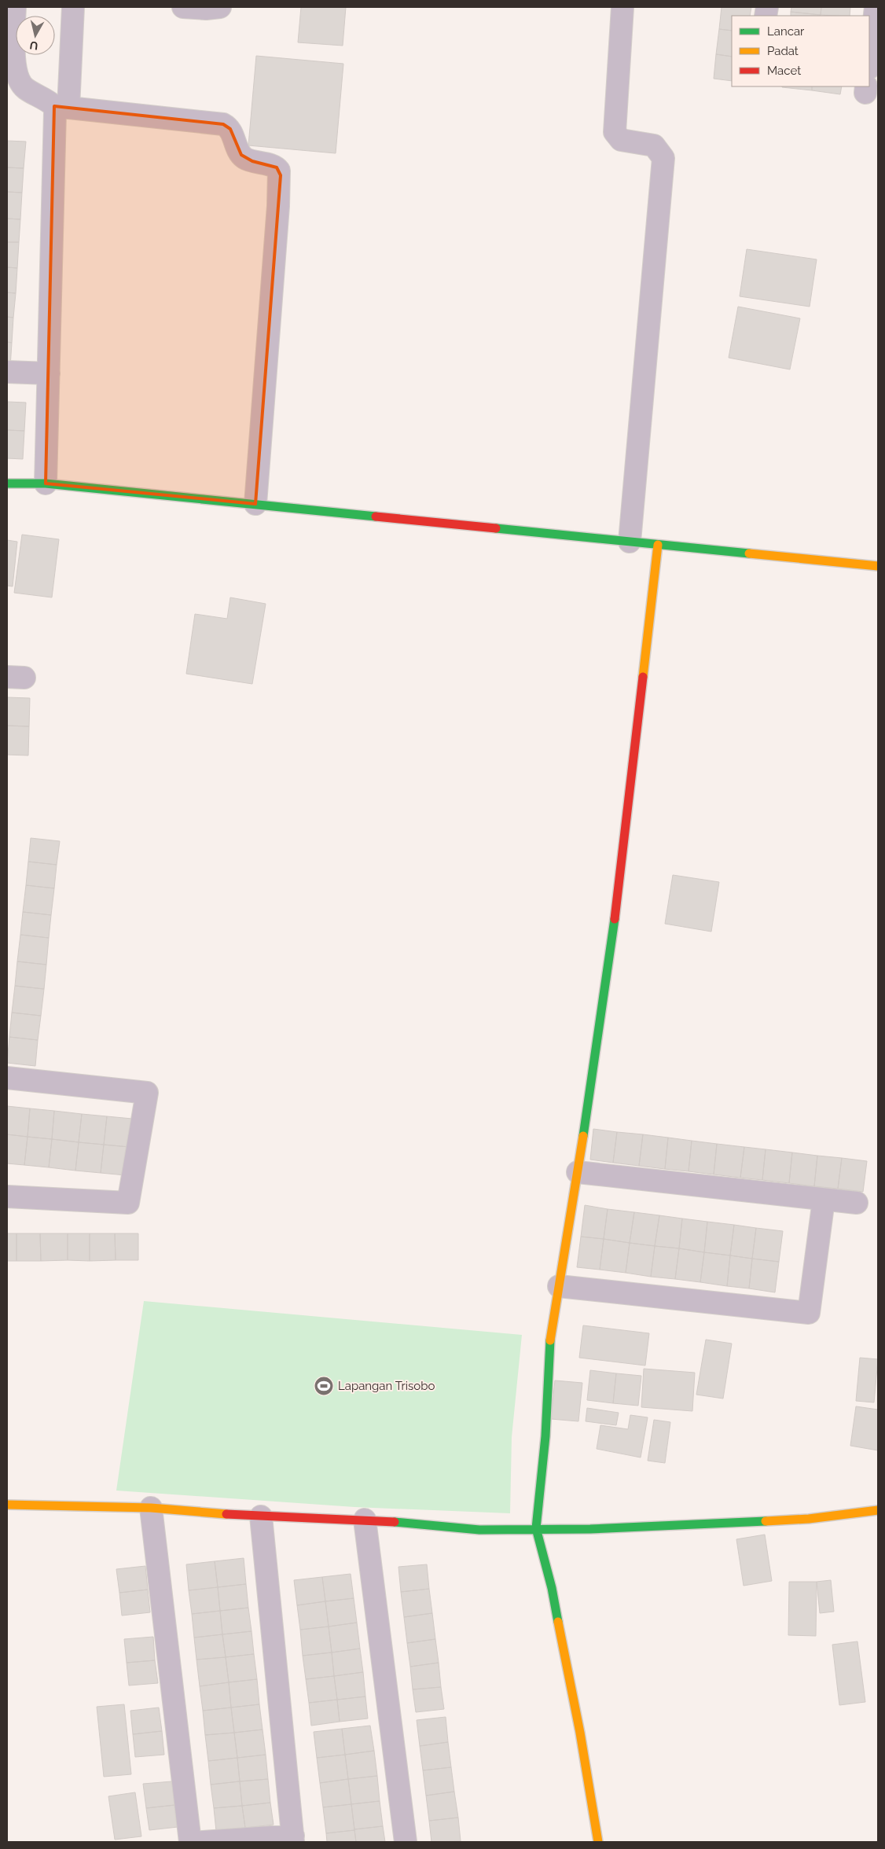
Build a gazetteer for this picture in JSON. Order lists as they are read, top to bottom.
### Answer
{
  "places": {
    "sports": ["Lapangan Trisobo"]
  },
  "legend": ["Lancar", "Padat", "Macet"],
  "north": "bottom"
}
